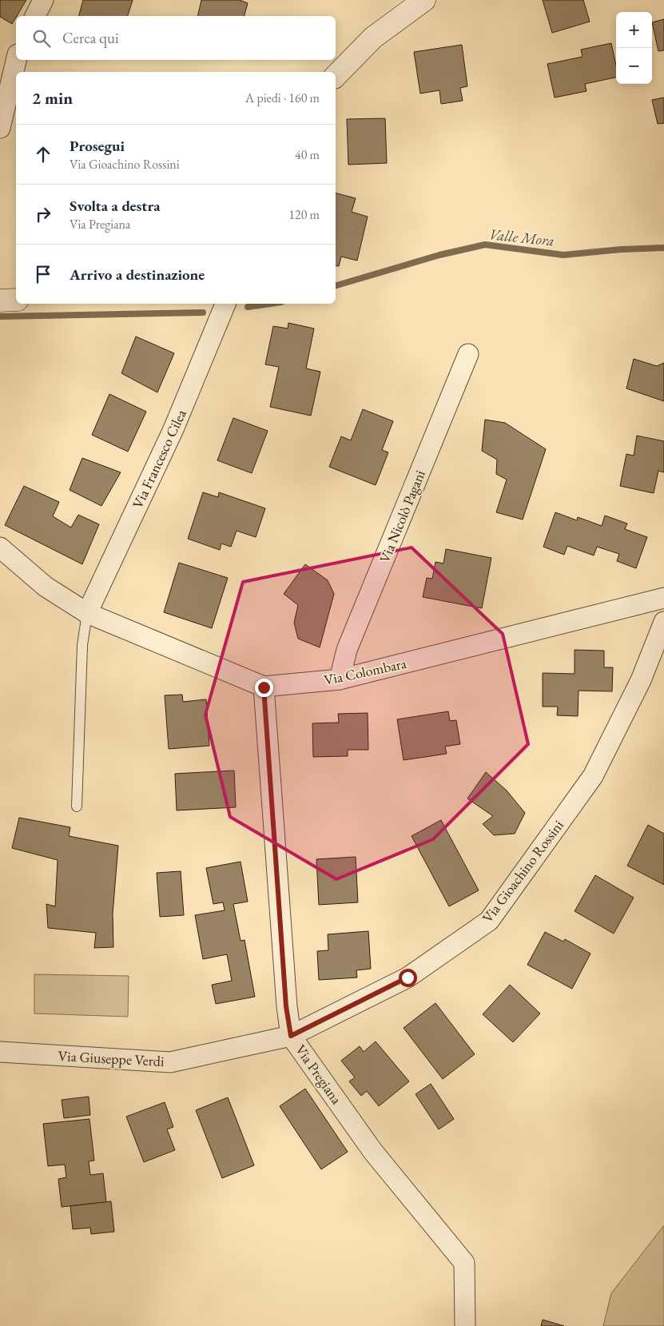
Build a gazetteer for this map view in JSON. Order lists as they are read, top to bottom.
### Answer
{
  "streets": {
    "street": [
      "Via Francesco Cilea",
      "Via Nicolò Pagani",
      "Via Colombara",
      "Via Gioachino Rossini",
      "Via Giuseppe Verdi",
      "Via Pregiana"
    ]
  },
  "crossings": [
    ["Via Francesco Cilea", "Via Colombara"],
    ["Via Nicolò Pagani", "Via Colombara"],
    ["Via Colombara", "Via Pregiana"],
    ["Via Gioachino Rossini", "Via Giuseppe Verdi"],
    ["Via Gioachino Rossini", "Via Pregiana"],
    ["Via Giuseppe Verdi", "Via Pregiana"]
  ],
  "water": ["Valle Mora"],
  "page": {
    "map_buttons": ["+", "−"],
    "search": "Cerca qui",
    "heading": ["2 min", "A piedi · 160 m"],
    "list": [
      ["Prosegui", "Via Gioachino Rossini", "40 m"],
      ["Svolta a destra", "Via Pregiana", "120 m"],
      "Arrivo a destinazione"
    ]
  }
}
